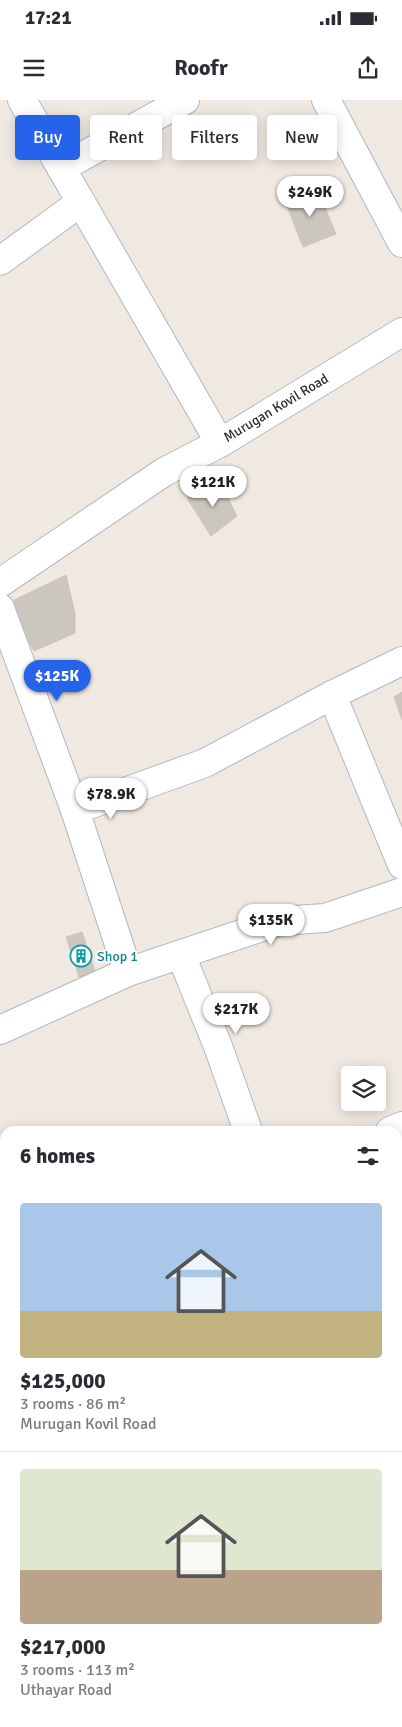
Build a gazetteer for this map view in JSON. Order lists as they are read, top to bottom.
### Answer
{
  "streets": {
    "street": ["Murugan Kovil Road"]
  },
  "places": {
    "building": ["Shop 1"]
  },
  "page": {
    "status": "17:21",
    "header": "Roofr",
    "chip": [
      "Buy",
      "Rent",
      "Filters",
      "New"
    ],
    "price": [
      "$249K",
      "$121K",
      "$125K",
      "$78.9K",
      "$135K",
      "$217K"
    ],
    "heading": "6 homes",
    "list": [
      {
        "name": "$125,000",
        "note": "3 rooms · 86 m² · Murugan Kovil Road"
      },
      {
        "name": "$217,000",
        "note": "3 rooms · 113 m² · Uthayar Road"
      }
    ]
  }
}
